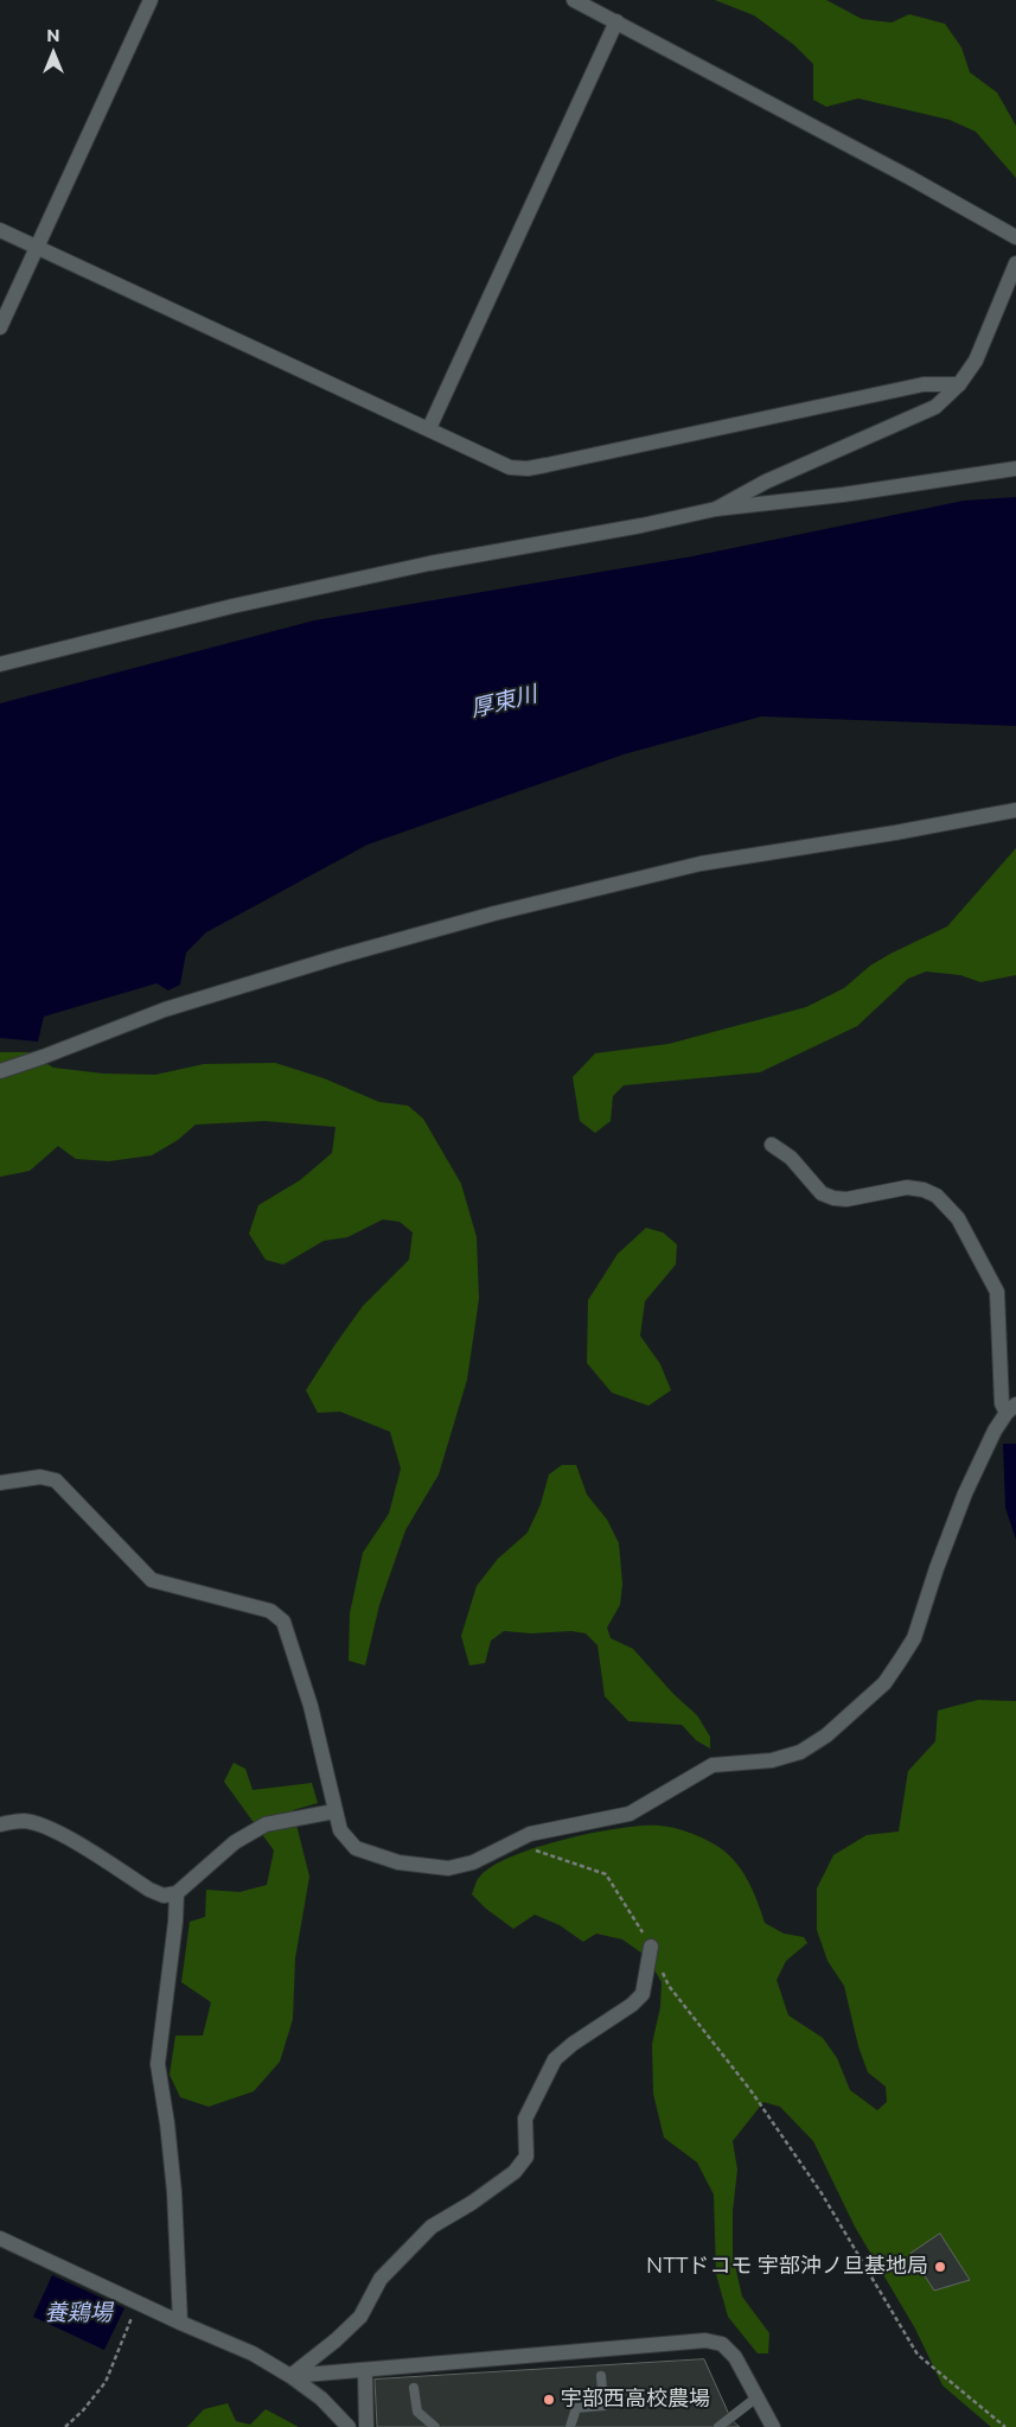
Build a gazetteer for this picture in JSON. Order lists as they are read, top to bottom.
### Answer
{
  "water": ["厚東川", "養鶏場"],
  "places": ["NTTドコモ 宇部沖ノ旦基地局", "宇部西高校農場"],
  "north": "top"
}
